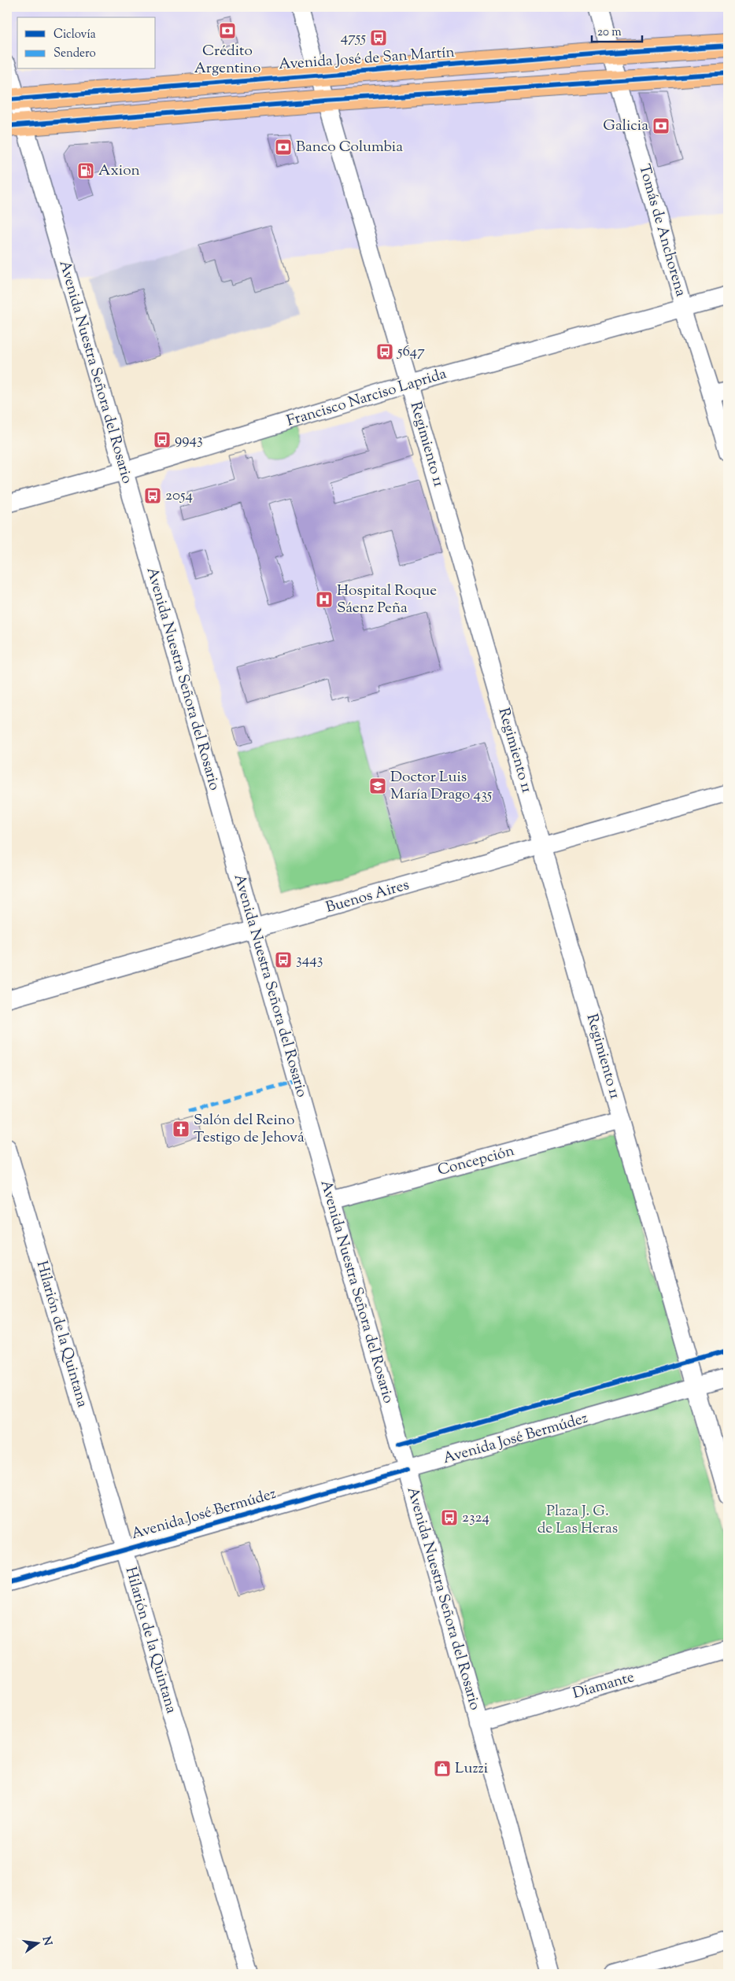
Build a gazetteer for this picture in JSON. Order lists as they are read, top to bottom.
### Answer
{
  "streets": {
    "main road": ["Avenida José de San Martín"],
    "street": [
      "Tomás de Anchorena",
      "Avenida Nuestra Señora del Rosario",
      "Francisco Narciso Laprida",
      "Regimiento 11",
      "Buenos Aires",
      "Concepción",
      "Hilarión de la Quintana",
      "Avenida José Bermúdez",
      "Diamante"
    ]
  },
  "crossings": [
    ["Avenida José de San Martín", "Tomás de Anchorena"],
    ["Avenida José de San Martín", "Avenida Nuestra Señora del Rosario"],
    ["Avenida José de San Martín", "Regimiento 11"],
    ["Tomás de Anchorena", "Francisco Narciso Laprida"],
    ["Avenida Nuestra Señora del Rosario", "Francisco Narciso Laprida"],
    ["Avenida Nuestra Señora del Rosario", "Buenos Aires"],
    ["Avenida Nuestra Señora del Rosario", "Concepción"],
    ["Avenida Nuestra Señora del Rosario", "Avenida José Bermúdez"],
    ["Avenida Nuestra Señora del Rosario", "Diamante"],
    ["Francisco Narciso Laprida", "Regimiento 11"],
    ["Regimiento 11", "Buenos Aires"],
    ["Regimiento 11", "Concepción"],
    ["Regimiento 11", "Avenida José Bermúdez"],
    ["Hilarión de la Quintana", "Avenida José Bermúdez"]
  ],
  "parks": ["Plaza J. G. de Las Heras"],
  "places": {
    "bank": ["Crédito Argentino", "Galicia", "Banco Columbia"],
    "bus stop": [
      "4755",
      "5647",
      "9943",
      "2054",
      "3443",
      "2324"
    ],
    "fuel station": ["Axion"],
    "hospital": ["Hospital Roque Sáenz Peña"],
    "school or university": ["Doctor Luis María Drago 435"],
    "church": ["Salón del Reino Testigo de Jehová"],
    "shop": ["Luzzi"]
  },
  "legend": ["Ciclovía", "Sendero"],
  "scale_bar": "20 m",
  "north": "right"
}
